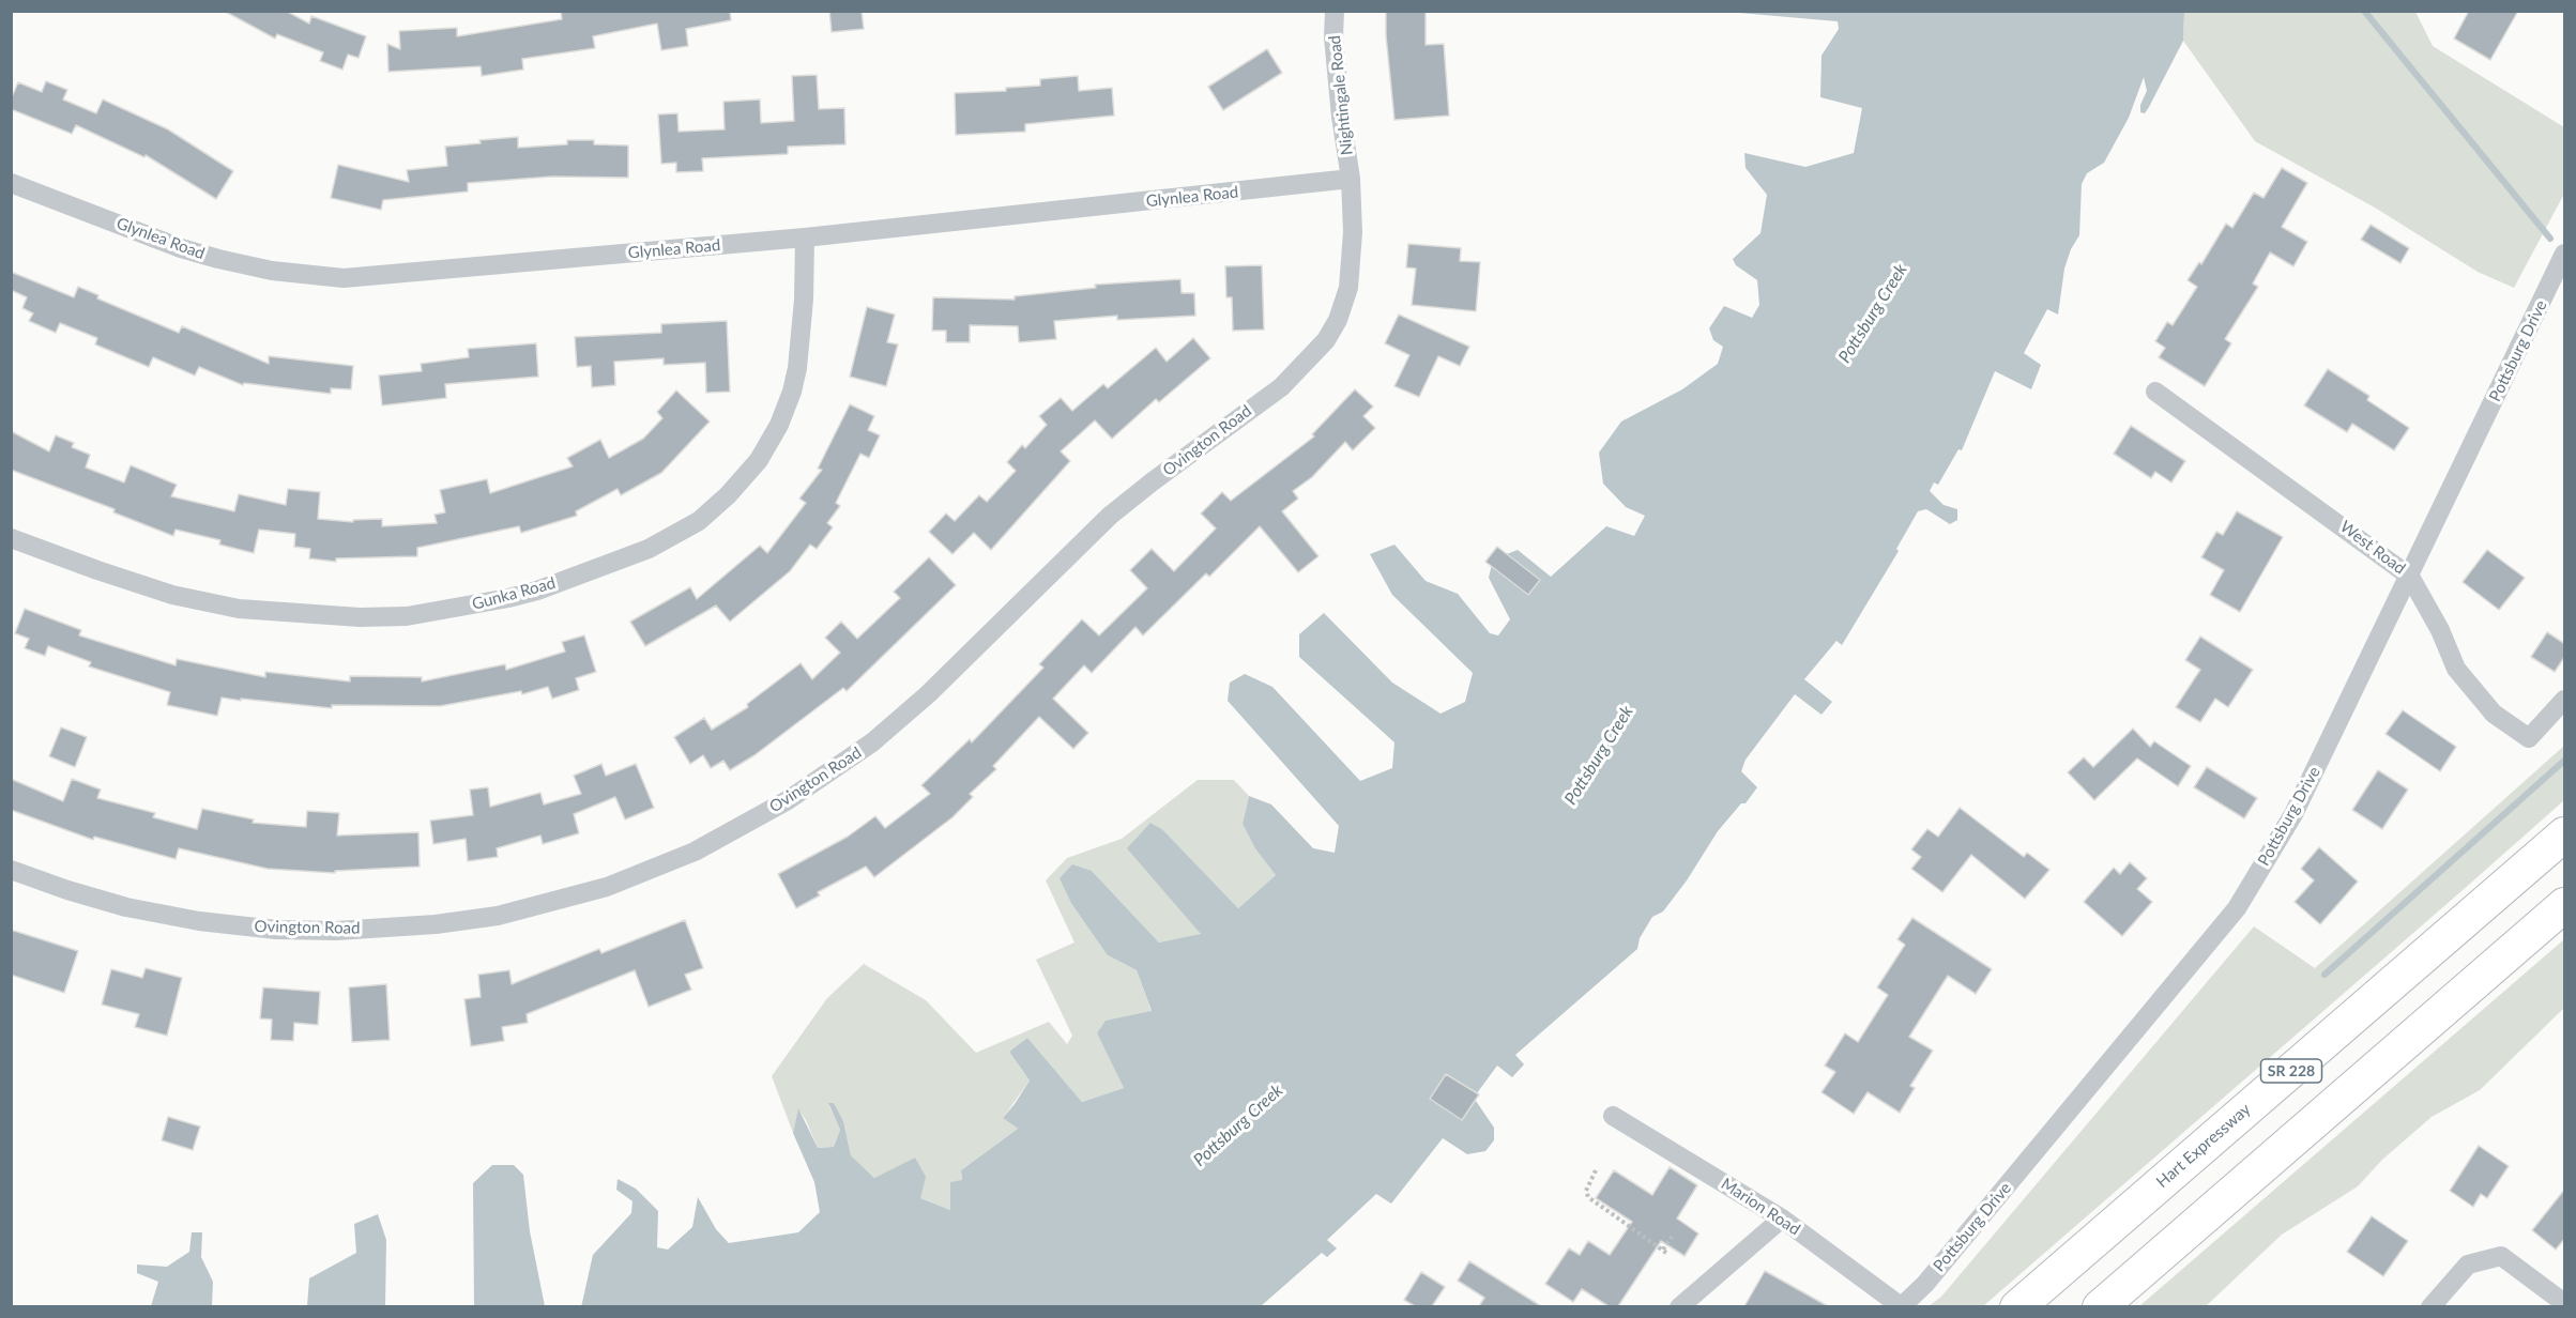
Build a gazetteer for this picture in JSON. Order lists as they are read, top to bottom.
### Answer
{
  "streets": {
    "highway": ["SR 228", "Hart Expressway"],
    "street": [
      "Nightingale Road",
      "Glynlea Road",
      "Pottsburg Drive",
      "Ovington Road",
      "West Road",
      "Gunka Road",
      "Marion Road"
    ]
  },
  "crossings": [
    ["Nightingale Road", "Glynlea Road"],
    ["Nightingale Road", "Ovington Road"],
    ["Glynlea Road", "Ovington Road"],
    ["Glynlea Road", "Gunka Road"],
    ["Pottsburg Drive", "West Road"],
    ["Pottsburg Drive", "Marion Road"]
  ],
  "water": ["Pottsburg Creek"]
}
